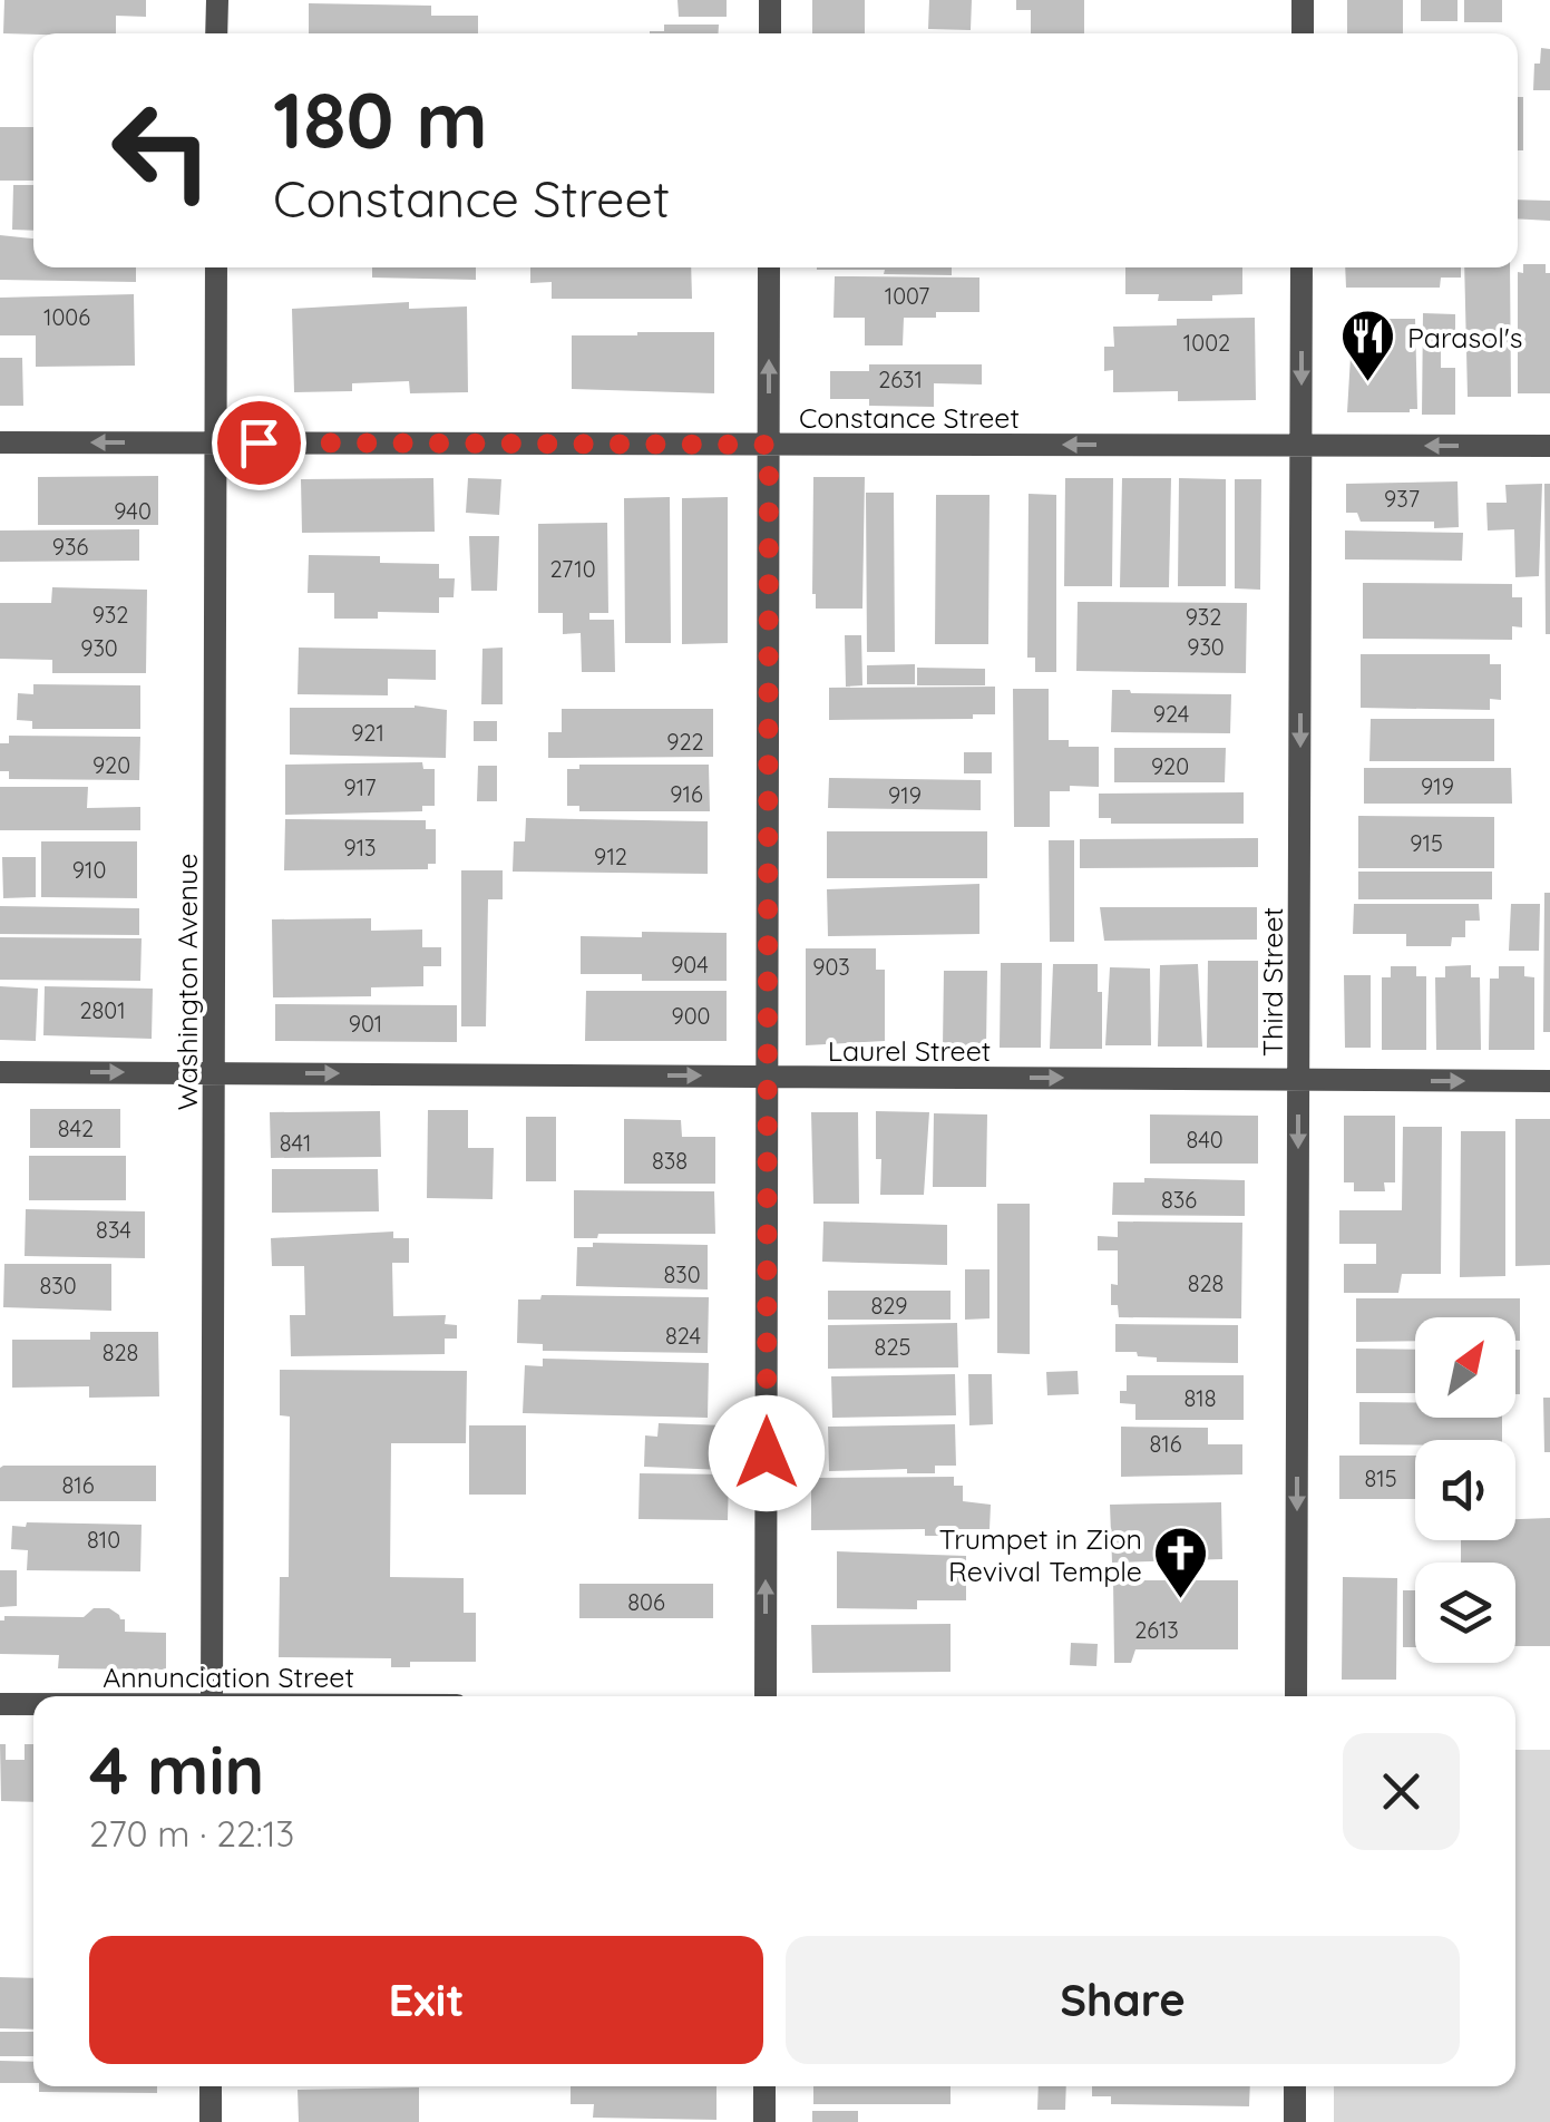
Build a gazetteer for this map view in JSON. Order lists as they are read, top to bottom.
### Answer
{
  "streets": {
    "street": [
      "Constance Street",
      "Washington Avenue",
      "Third Street",
      "Laurel Street",
      "Annunciation Street"
    ]
  },
  "crossings": [
    ["Constance Street", "Washington Avenue"],
    ["Constance Street", "Third Street"],
    ["Washington Avenue", "Laurel Street"],
    ["Third Street", "Laurel Street"]
  ],
  "one_way": ["Constance Street", "Third Street", "Laurel Street"],
  "places": {
    "restaurant": ["Parasol's"],
    "church": ["Trumpet in Zion Revival Temple"]
  },
  "house_numbers": [
    "1007",
    "1006",
    "1002",
    "2631",
    "937",
    "940",
    "936",
    "2710",
    "932",
    "932",
    "930",
    "930",
    "924",
    "921",
    "922",
    "920",
    "920",
    "919",
    "917",
    "916",
    "919",
    "915",
    "913",
    "912",
    "910",
    "904",
    "903",
    "2801",
    "900",
    "901",
    "842",
    "840",
    "841",
    "838",
    "836",
    "834",
    "830",
    "828",
    "830",
    "829",
    "824",
    "825",
    "828",
    "818",
    "816",
    "815",
    "816",
    "810",
    "806",
    "2613"
  ],
  "north": "top right",
  "page": {
    "turn": ["180 m", "Constance Street"],
    "heading": ["4 min", "270 m · 22:13"],
    "buttons": ["Exit", "Share"]
  }
}
